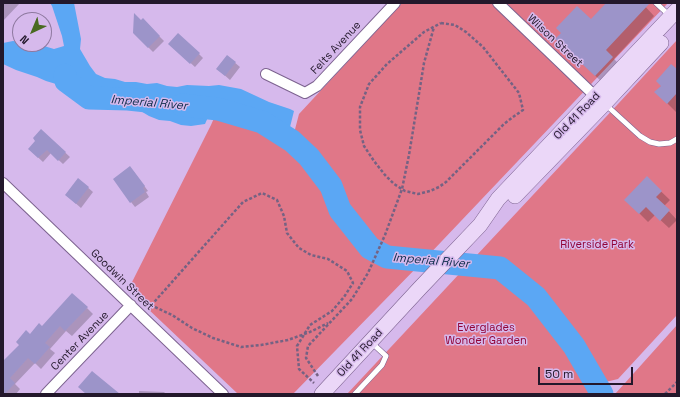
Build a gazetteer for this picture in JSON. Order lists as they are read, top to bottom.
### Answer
{
  "streets": {
    "street": [
      "Wilson Street",
      "Felts Avenue",
      "Old 41 Road",
      "Goodwin Street",
      "Center Avenue"
    ]
  },
  "crossings": [
    ["Wilson Street", "Old 41 Road"],
    ["Goodwin Street", "Center Avenue"]
  ],
  "water": ["Imperial River"],
  "parks": ["Riverside Park", "Everglades Wonder Garden"],
  "scale_bar": "50 m",
  "north": "bottom left"
}
